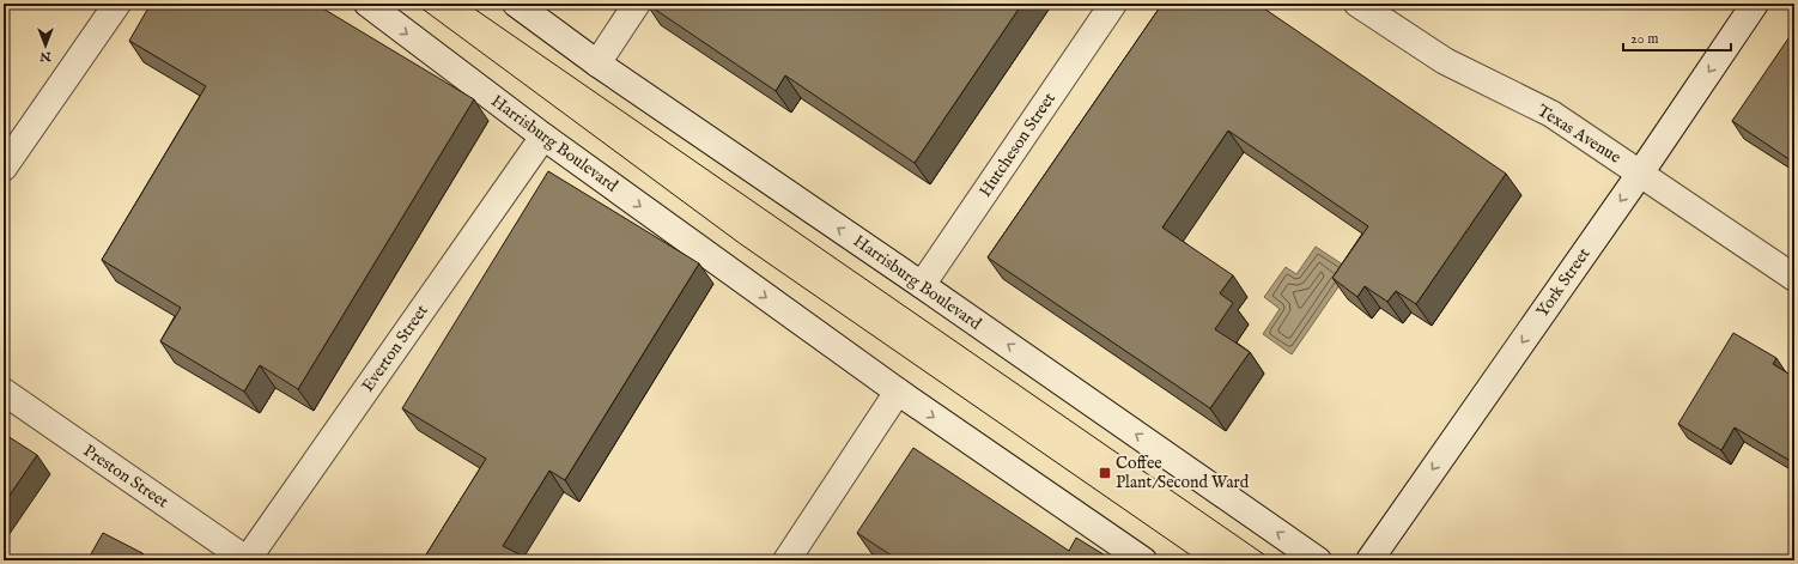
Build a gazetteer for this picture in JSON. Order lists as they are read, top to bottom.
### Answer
{
  "streets": {
    "main road": [
      "Texas Avenue",
      "Harrisburg Boulevard",
      "Hutcheson Street",
      "York Street",
      "Everton Street",
      "Preston Street"
    ]
  },
  "crossings": [
    ["Texas Avenue", "York Street"],
    ["Harrisburg Boulevard", "Hutcheson Street"],
    ["Harrisburg Boulevard", "Everton Street"],
    ["Everton Street", "Preston Street"]
  ],
  "one_way": ["York Street"],
  "places": {
    "transit": ["Coffee Plant/Second Ward"]
  },
  "scale_bar": "20 m",
  "north": "bottom"
}
